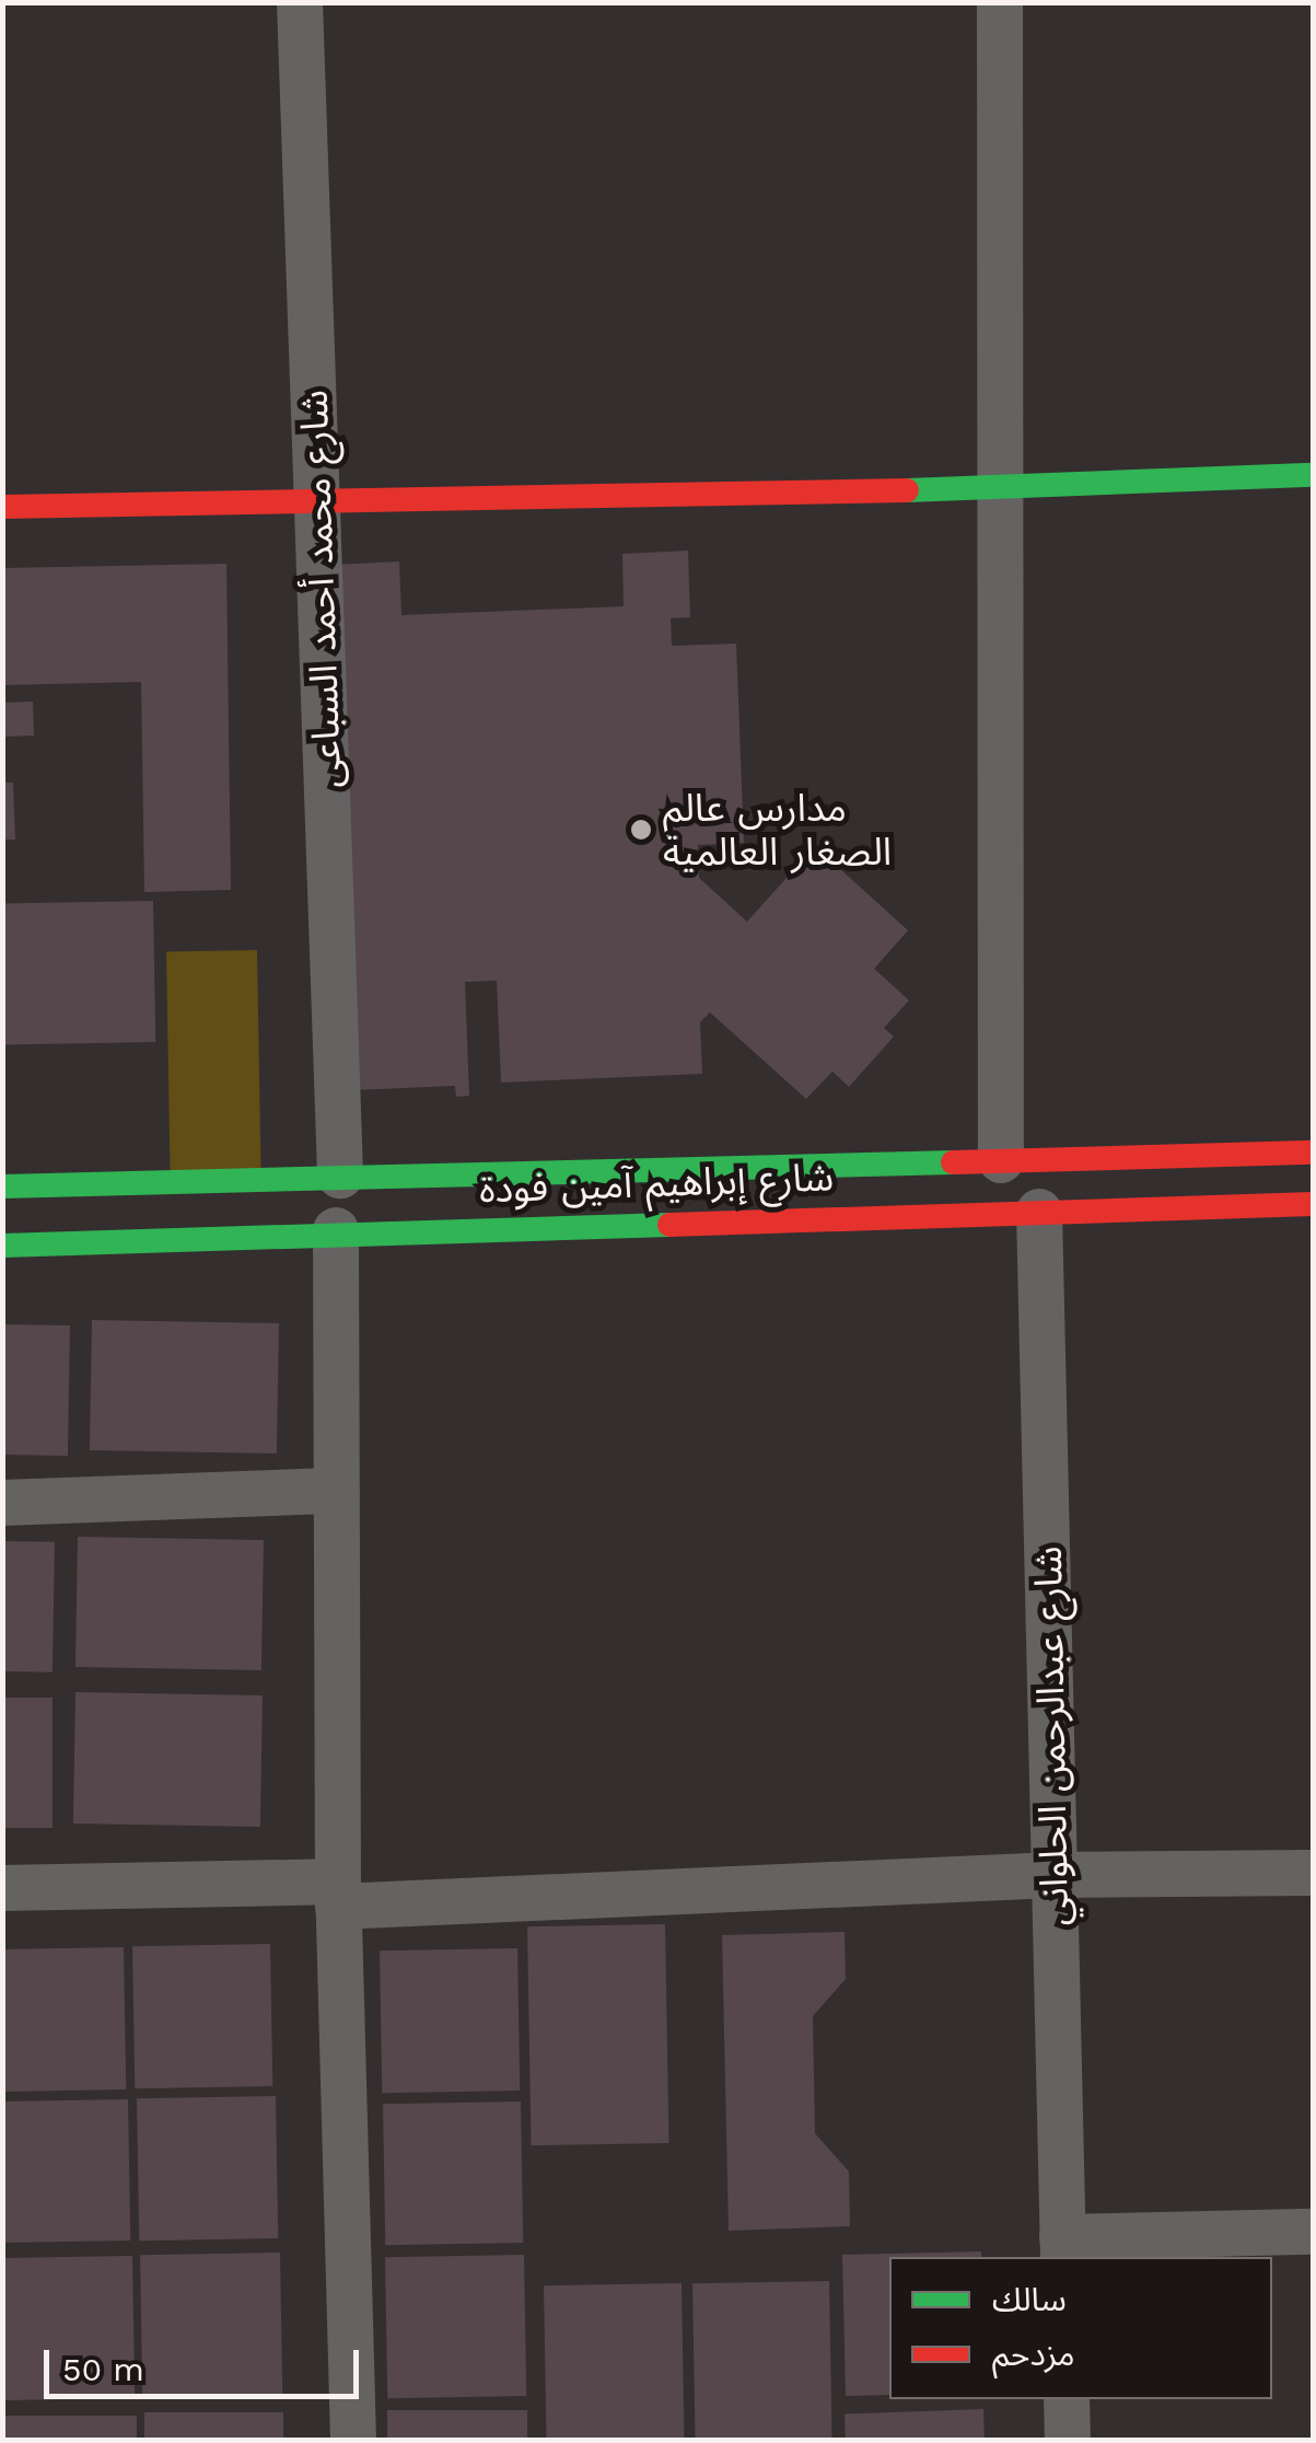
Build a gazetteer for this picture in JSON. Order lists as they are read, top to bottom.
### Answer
{
  "streets": {
    "street": ["شارع محمد أحمد السباعى", "شارع إبراهيم آمين فودة", "شارع عبدالرحمن الحلواني"]
  },
  "crossings": [
    ["شارع محمد أحمد السباعى", "شارع إبراهيم آمين فودة"],
    ["شارع إبراهيم آمين فودة", "شارع عبدالرحمن الحلواني"]
  ],
  "places": ["مدارس عالم الصغار العالمية"],
  "legend": ["سالك", "مزدحم"],
  "scale_bar": "50 m"
}
